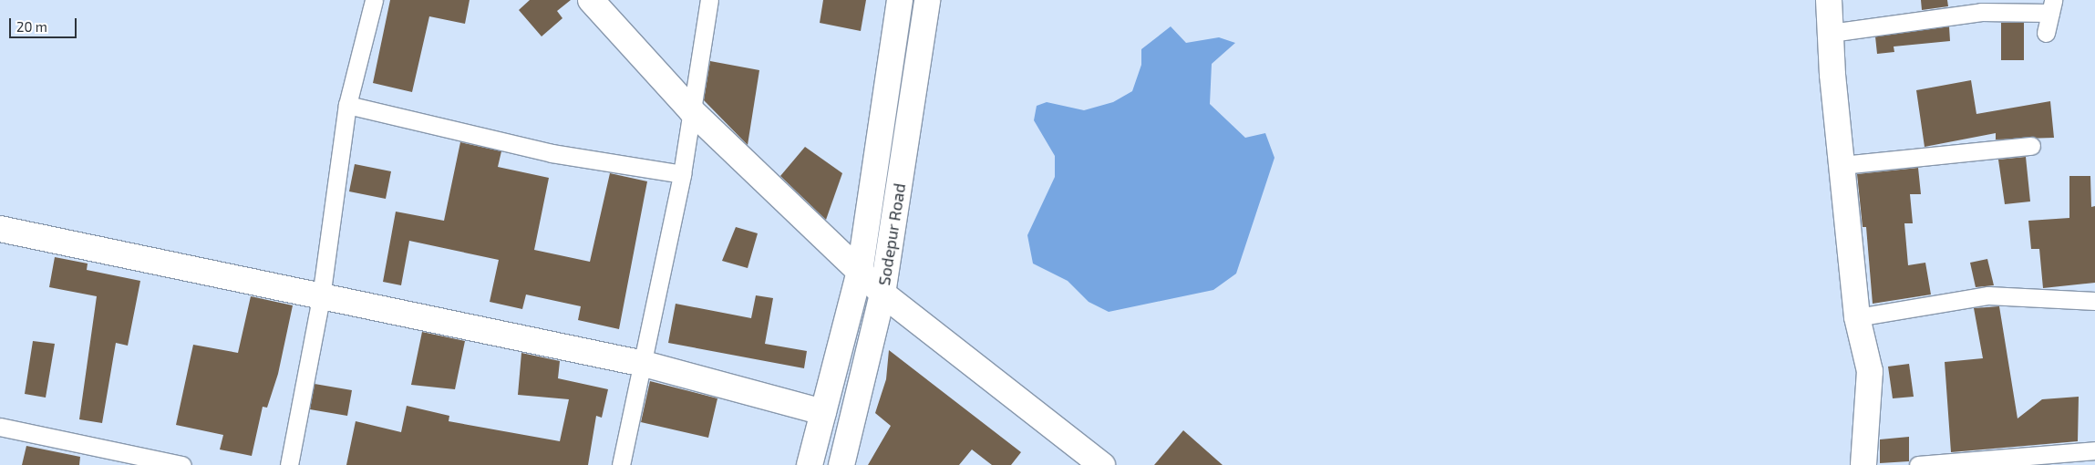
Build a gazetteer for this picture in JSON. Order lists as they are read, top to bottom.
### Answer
{
  "streets": {
    "street": ["Sodepur Road"]
  },
  "scale_bar": "20 m"
}
